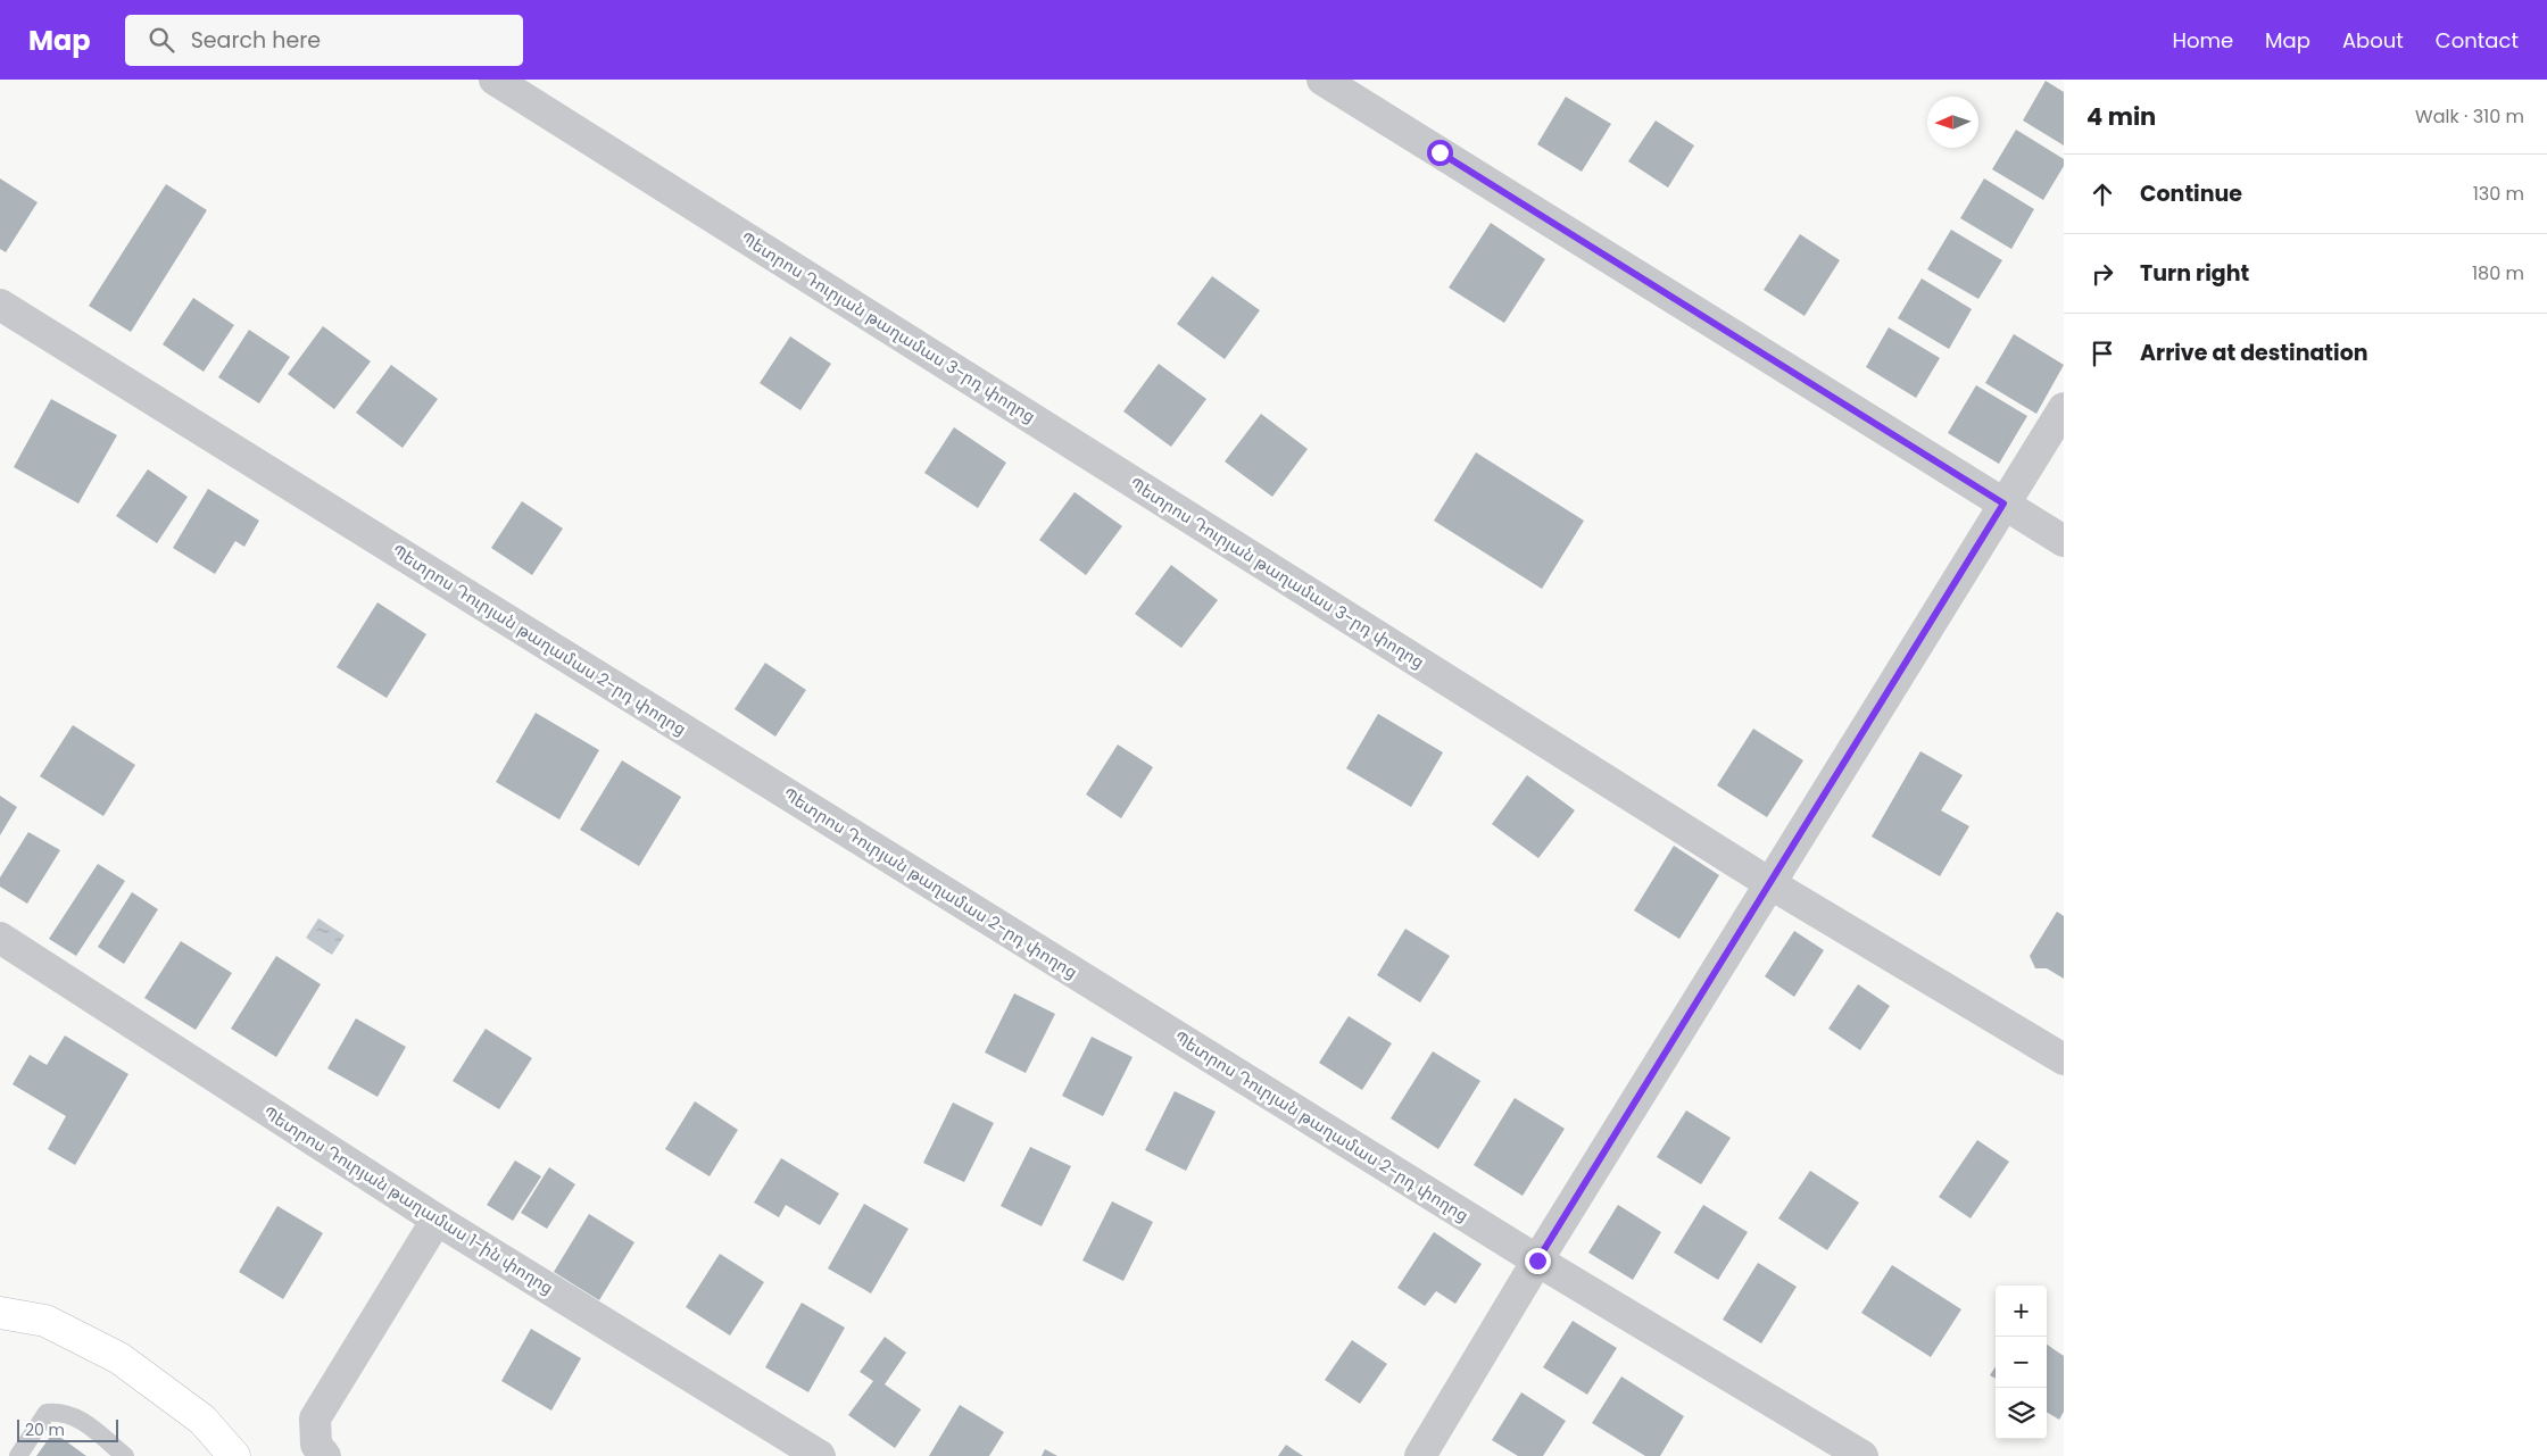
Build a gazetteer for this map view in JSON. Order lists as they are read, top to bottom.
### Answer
{
  "streets": {
    "street": ["Պետրոս Դուրյան թաղամաս 3-րդ փողոց", "Պետրոս Դուրյան թաղամաս 2-րդ փողոց", "Պետրոս Դուրյան թաղամաս 1-ին փողոց"]
  },
  "scale_bar": "20 m",
  "north": "left",
  "page": {
    "header": "Map",
    "search": "Search here",
    "nav": [
      "Home",
      "Map",
      "About",
      "Contact"
    ],
    "heading": ["4 min", "Walk · 310 m"],
    "list": [
      ["Continue", "130 m"],
      ["Turn right", "180 m"],
      "Arrive at destination"
    ],
    "map_buttons": ["+", "−"],
    "scale": "20 m"
  }
}
